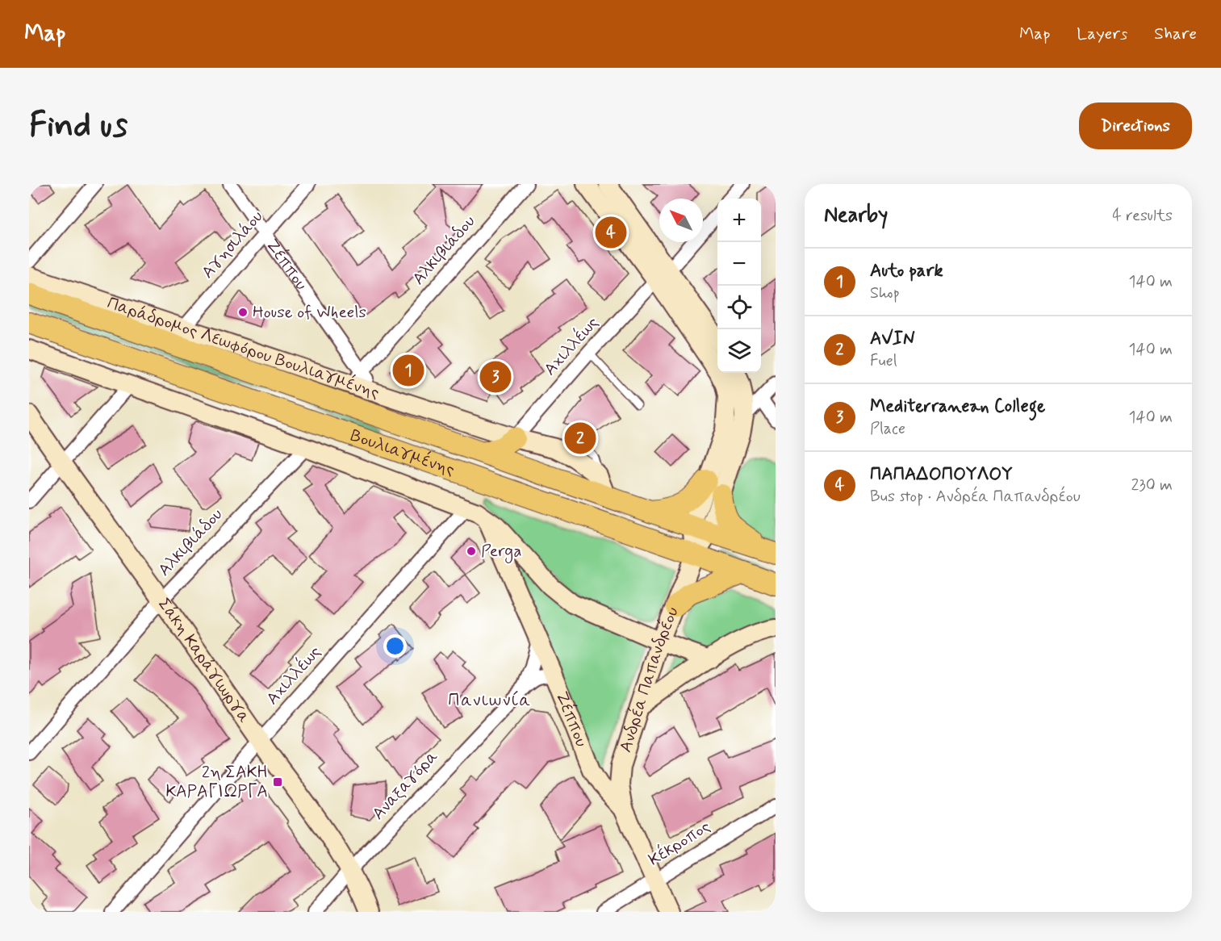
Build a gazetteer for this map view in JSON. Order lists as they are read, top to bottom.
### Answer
{
  "streets": {
    "main road": ["Βουλιαγμένης"],
    "street": [
      "Αγησιλάου",
      "Αλκιβιάδου",
      "Ζέππου",
      "Αχιλλέως",
      "Παράδρομος Λεωφόρου Βουλιαγμένης",
      "Σάκη Καράγιωργα",
      "Ανδρέα Παπανδρέου",
      "Αναξαγόρα",
      "Κέκροπος"
    ]
  },
  "crossings": [
    ["Αγησιλάου", "Ζέππου"],
    ["Αγησιλάου", "Παράδρομος Λεωφόρου Βουλιαγμένης"],
    ["Αλκιβιάδου", "Ζέππου"],
    ["Αλκιβιάδου", "Παράδρομος Λεωφόρου Βουλιαγμένης"],
    ["Αλκιβιάδου", "Σάκη Καράγιωργα"],
    ["Ζέππου", "Παράδρομος Λεωφόρου Βουλιαγμένης"],
    ["Ζέππου", "Ανδρέα Παπανδρέου"],
    ["Ζέππου", "Αναξαγόρα"],
    ["Ζέππου", "Κέκροπος"],
    ["Αχιλλέως", "Παράδρομος Λεωφόρου Βουλιαγμένης"],
    ["Αχιλλέως", "Σάκη Καράγιωργα"],
    ["Αχιλλέως", "Ανδρέα Παπανδρέου"],
    ["Παράδρομος Λεωφόρου Βουλιαγμένης", "Βουλιαγμένης"],
    ["Βουλιαγμένης", "Ανδρέα Παπανδρέου"],
    ["Σάκη Καράγιωργα", "Αναξαγόρα"]
  ],
  "districts": ["Πανιωνία"],
  "places": {
    "other": ["House of Wheels", "Perga"],
    "transit": ["2η ΣΑΚΗ ΚΑΡΑΓΙΩΡΓΑ"]
  },
  "north": "top left",
  "page": {
    "header": "Map",
    "nav": ["Map", "Layers", "Share"],
    "buttons": "Directions",
    "title": "Find us",
    "heading": ["Nearby", "4 results"],
    "map_buttons": ["+", "−"],
    "pins": [
      "4",
      "1",
      "3",
      "2"
    ],
    "list": [
      {
        "mark": "1",
        "name": "Auto park",
        "note": "Shop",
        "value": "140 m"
      },
      {
        "mark": "2",
        "name": "AVIN",
        "note": "Fuel",
        "value": "140 m"
      },
      {
        "mark": "3",
        "name": "Mediterranean College",
        "note": "Place",
        "value": "140 m"
      },
      {
        "mark": "4",
        "name": "ΠΑΠΑΔΟΠΟΥΛΟΥ",
        "note": "Bus stop · Ανδρέα Παπανδρέου",
        "value": "230 m"
      }
    ]
  }
}
